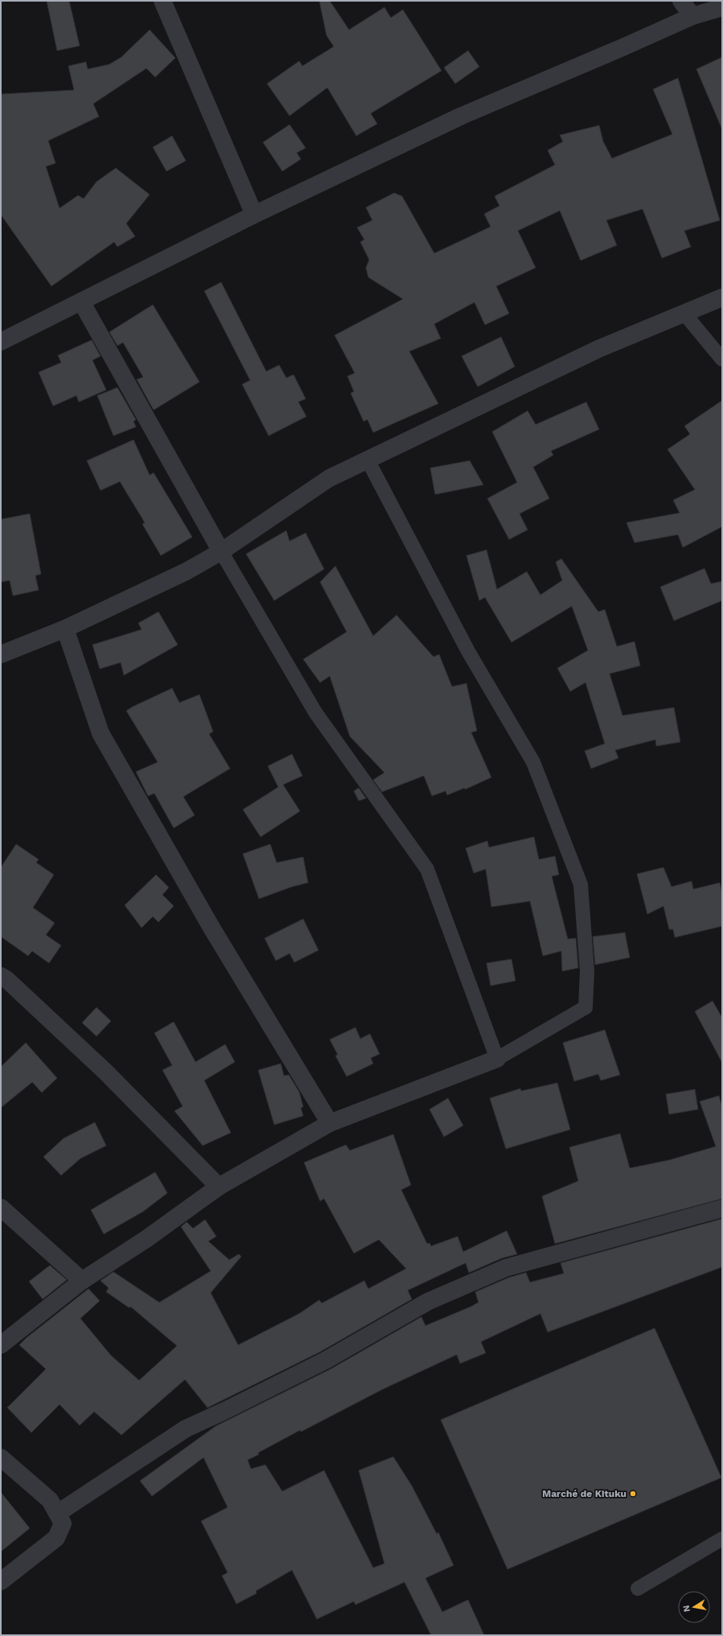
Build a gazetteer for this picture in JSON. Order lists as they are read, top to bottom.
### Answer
{
  "places": ["Marché de Kituku"],
  "north": "left"
}
